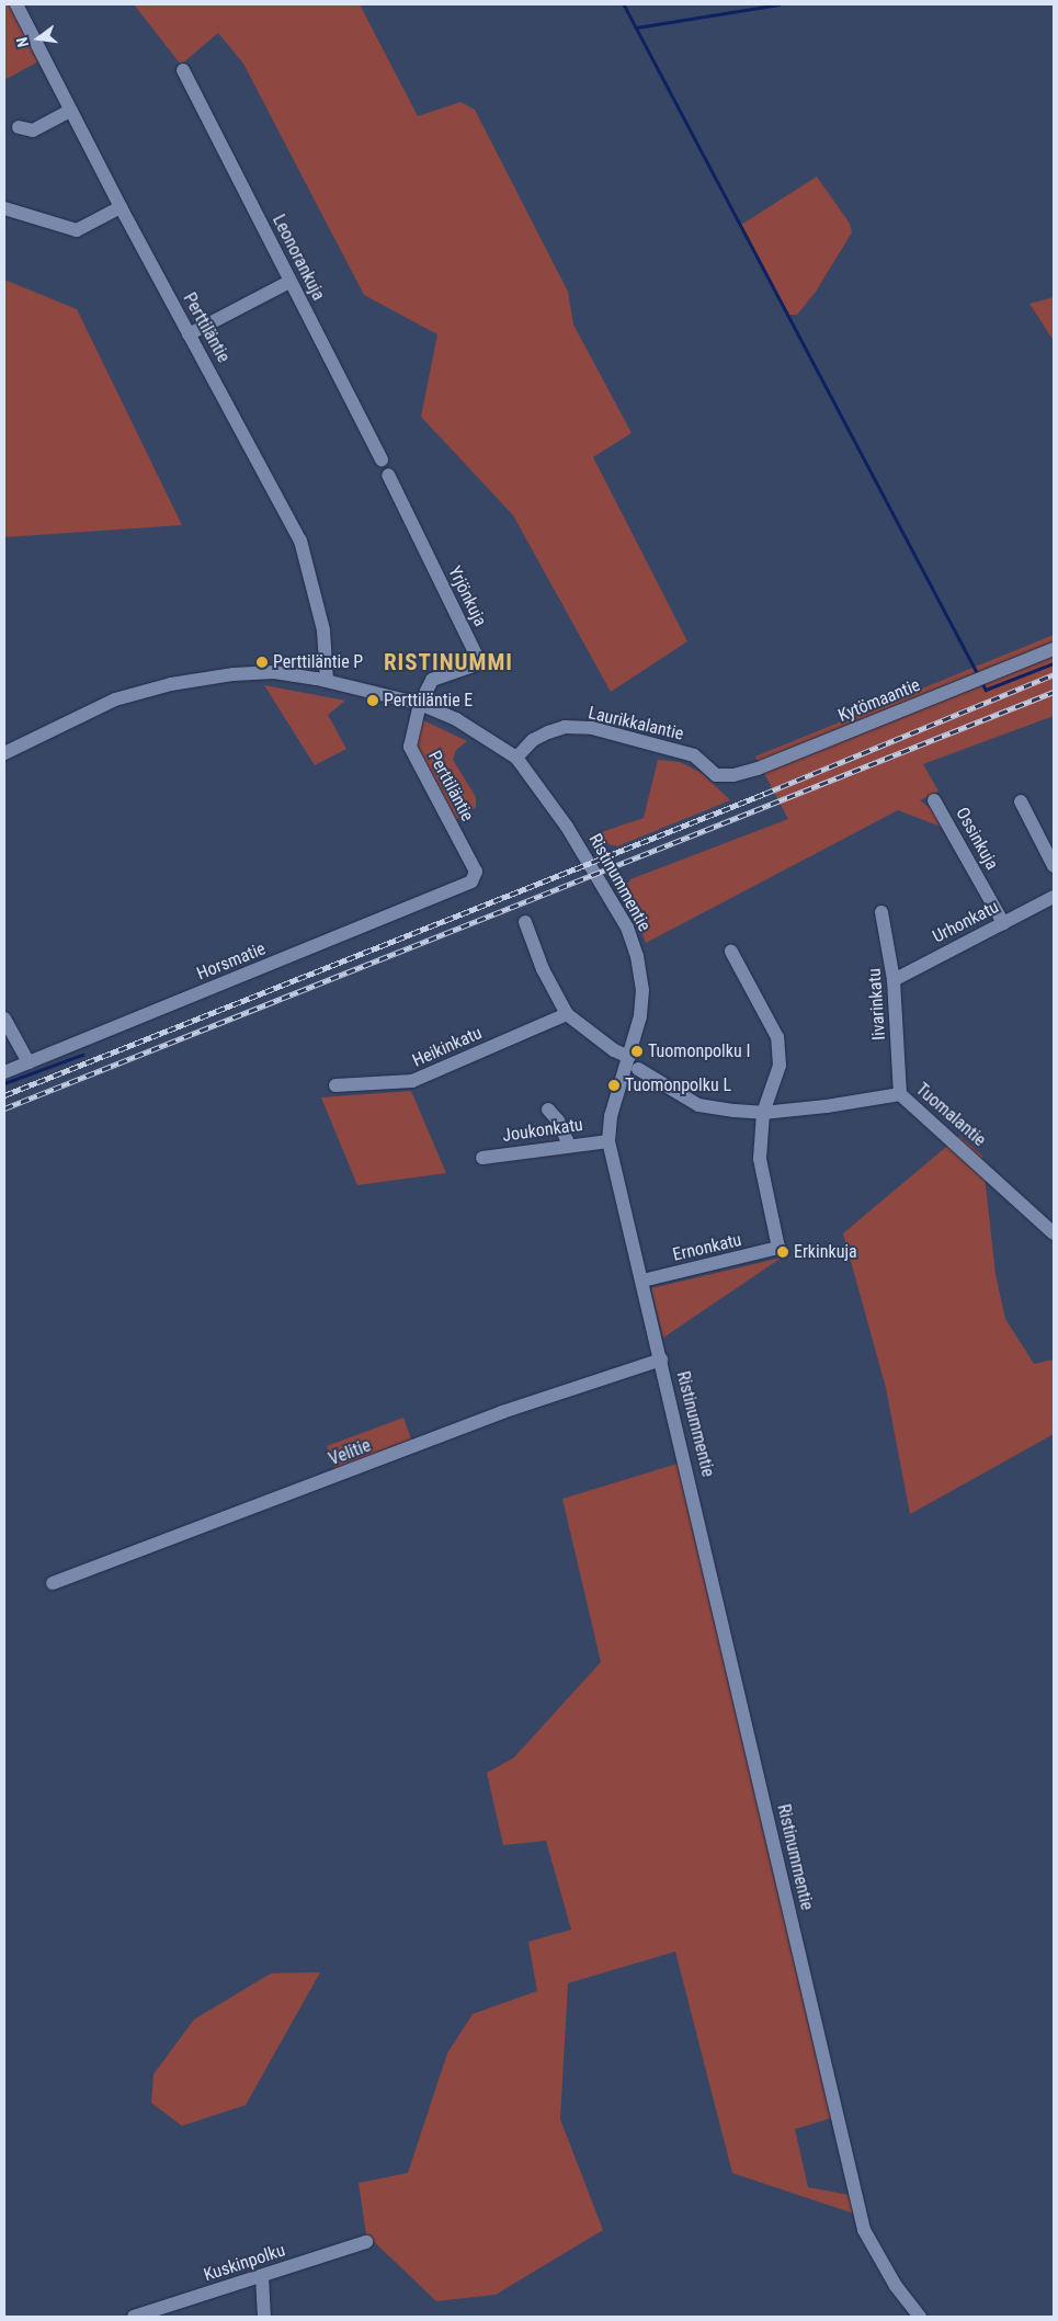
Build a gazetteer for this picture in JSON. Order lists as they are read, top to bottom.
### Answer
{
  "streets": {
    "street": [
      "Leonorankuja",
      "Perttiläntie",
      "Yrjönkuja",
      "Kytömaantie",
      "Laurikkalantie",
      "Ossinkuja",
      "Ristinummentie",
      "Urhonkatu",
      "Horsmatie",
      "Iivarinkatu",
      "Heikinkatu",
      "Tuomalantie",
      "Joukonkatu",
      "Ernonkatu",
      "Velitie",
      "Kuskinpolku"
    ]
  },
  "crossings": [
    ["Perttiläntie", "Yrjönkuja"],
    ["Perttiläntie", "Ristinummentie"],
    ["Perttiläntie", "Horsmatie"],
    ["Yrjönkuja", "Ristinummentie"],
    ["Kytömaantie", "Laurikkalantie"],
    ["Laurikkalantie", "Ristinummentie"],
    ["Ossinkuja", "Urhonkatu"],
    ["Ristinummentie", "Joukonkatu"],
    ["Ristinummentie", "Ernonkatu"],
    ["Ristinummentie", "Velitie"],
    ["Urhonkatu", "Iivarinkatu"],
    ["Iivarinkatu", "Tuomalantie"],
    ["Tuomalantie", "Ernonkatu"]
  ],
  "districts": ["RISTINUMMI"],
  "places": [
    "Perttiläntie P",
    "Perttiläntie E",
    "Tuomonpolku I",
    "Tuomonpolku L",
    "Erkinkuja"
  ],
  "north": "left"
}
